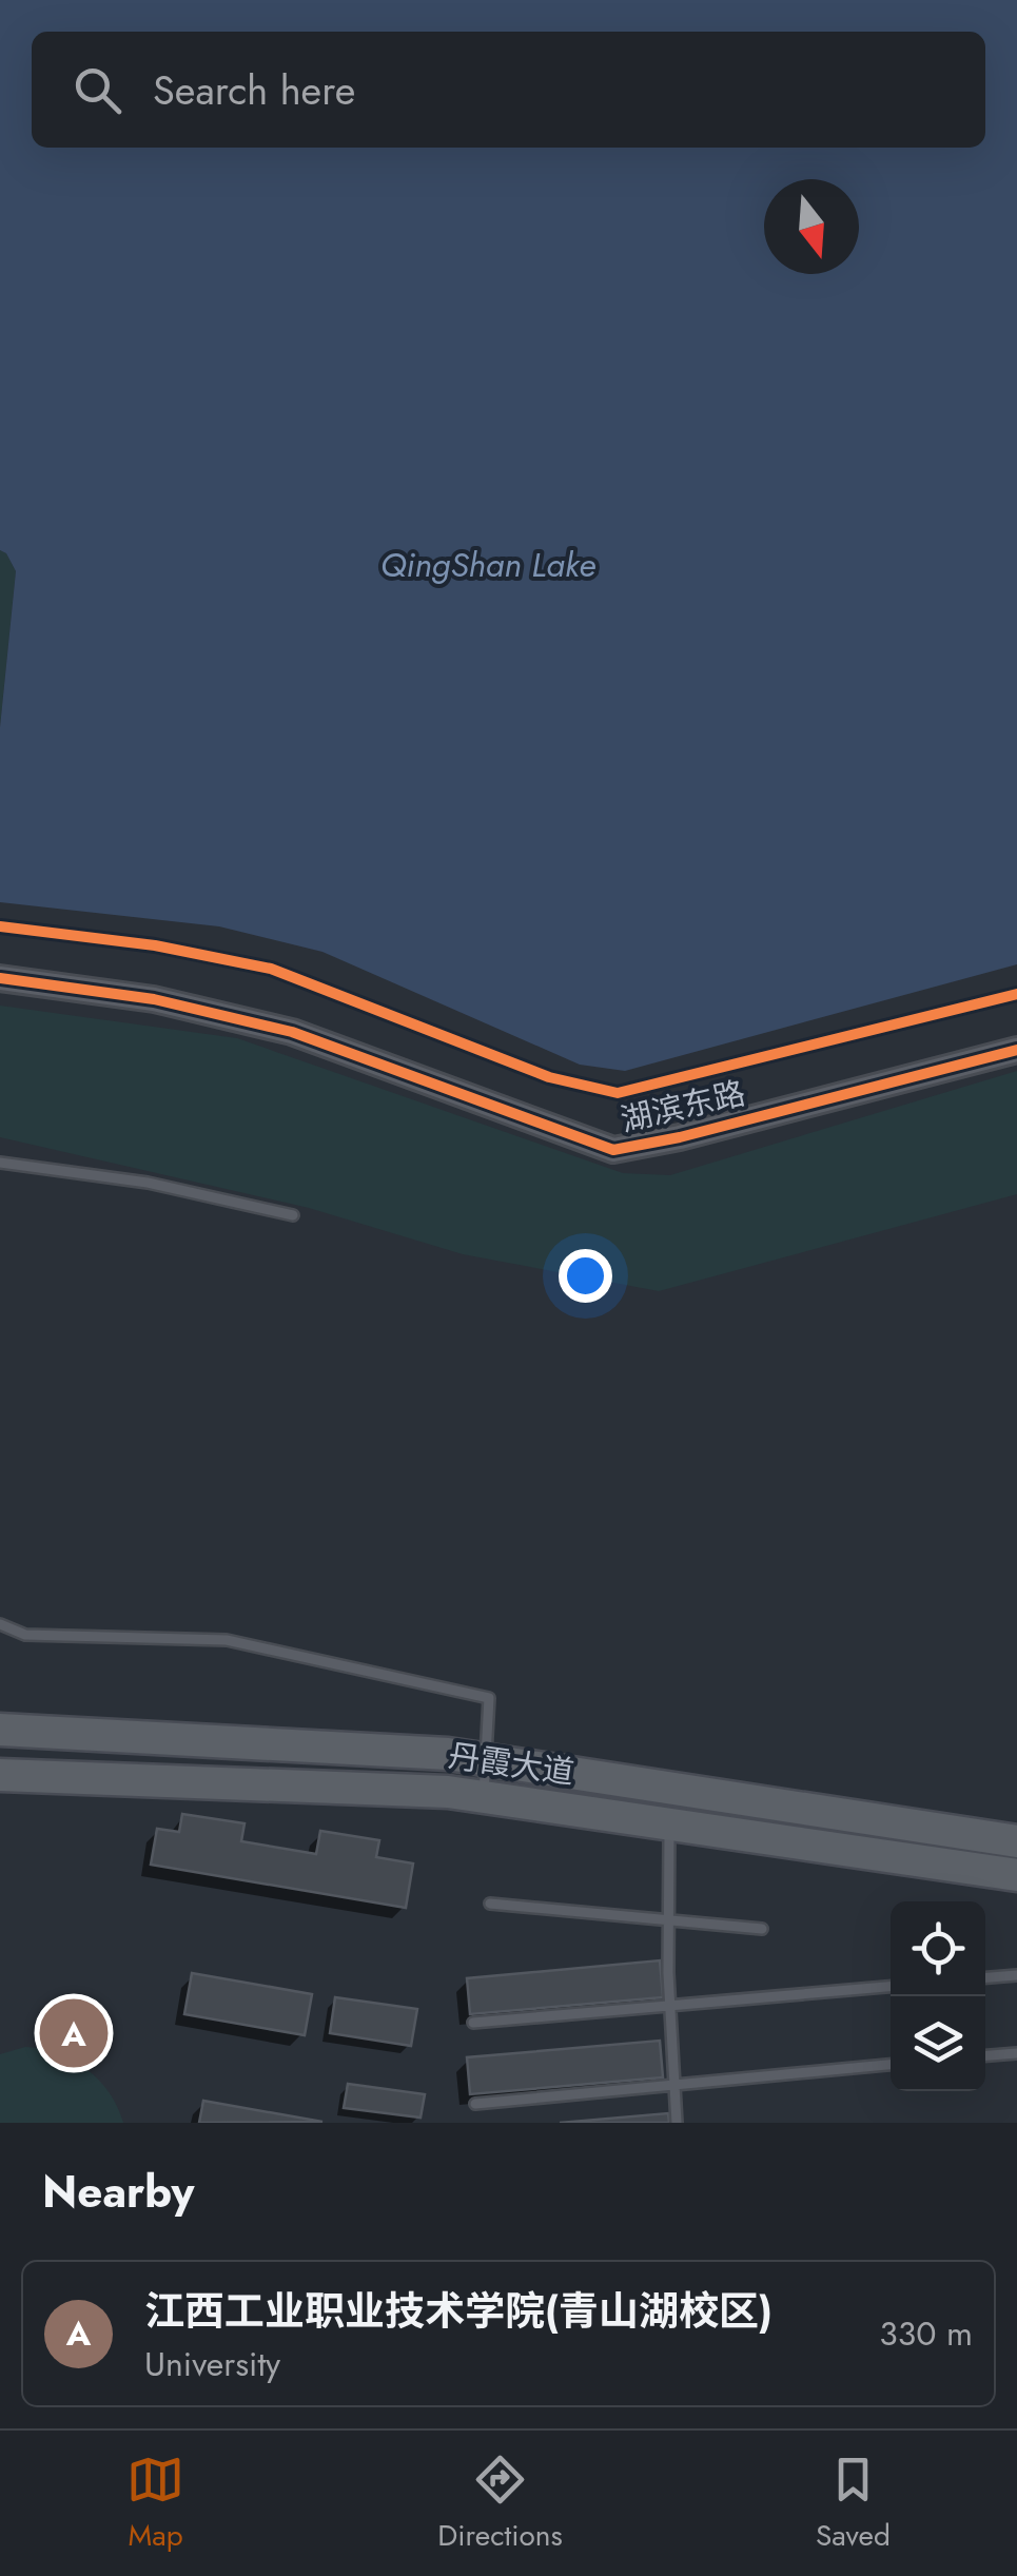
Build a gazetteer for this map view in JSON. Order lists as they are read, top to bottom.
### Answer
{
  "streets": {
    "main road": ["丹霞大道"],
    "street": ["湖滨东路"]
  },
  "water": ["QingShan Lake"],
  "north": "bottom",
  "page": {
    "search": "Search here",
    "pins": "A",
    "heading": "Nearby",
    "list": [
      {
        "mark": "A",
        "name": "江西工业职业技术学院(青山湖校区)",
        "note": "University",
        "value": "330 m"
      }
    ],
    "nav": ["Map", "Directions", "Saved"]
  }
}
